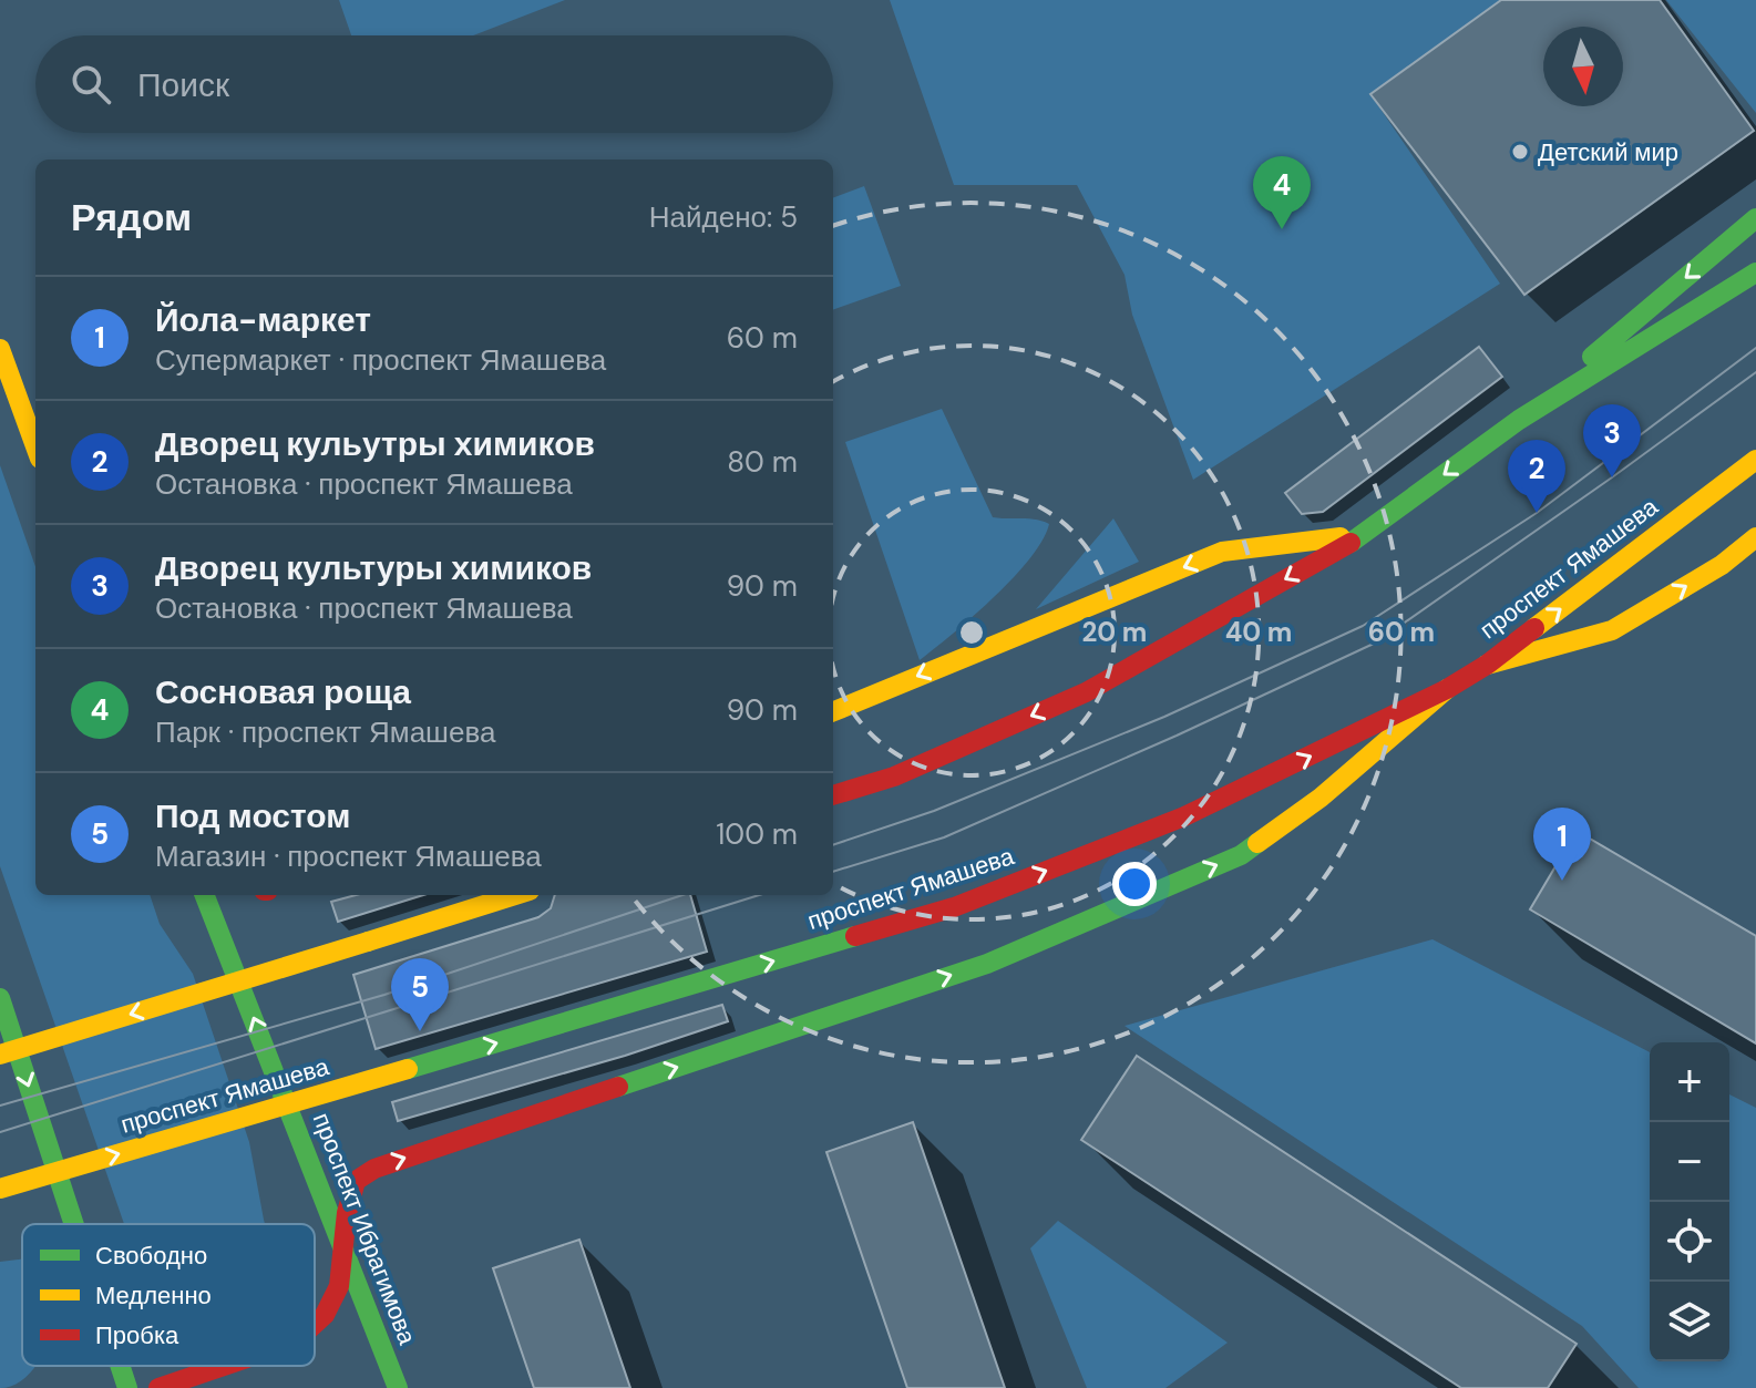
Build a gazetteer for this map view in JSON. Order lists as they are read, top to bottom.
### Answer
{
  "streets": {
    "main road": ["проспект Ямашева", "проспект Ибрагимова"]
  },
  "one_way": ["проспект Ибрагимова"],
  "places": ["Детский мир"],
  "legend": ["Свободно", "Медленно", "Пробка"],
  "north": "bottom",
  "page": {
    "search": "Поиск",
    "pins": [
      "4",
      "3",
      "2",
      "1",
      "5"
    ],
    "heading": ["Рядом", "Найдено: 5"],
    "list": [
      {
        "mark": "1",
        "name": "Йола-маркет",
        "note": "Супермаркет · проспект Ямашева",
        "value": "60 m"
      },
      {
        "mark": "2",
        "name": "Дворец кульутры химиков",
        "note": "Остановка · проспект Ямашева",
        "value": "80 m"
      },
      {
        "mark": "3",
        "name": "Дворец культуры химиков",
        "note": "Остановка · проспект Ямашева",
        "value": "90 m"
      },
      {
        "mark": "4",
        "name": "Сосновая роща",
        "note": "Парк · проспект Ямашева",
        "value": "90 m"
      },
      {
        "mark": "5",
        "name": "Под мостом",
        "note": "Магазин · проспект Ямашева",
        "value": "100 m"
      }
    ],
    "map_buttons": ["+", "−"]
  },
  "rings": ["20 m", "40 m", "60 m"]
}
